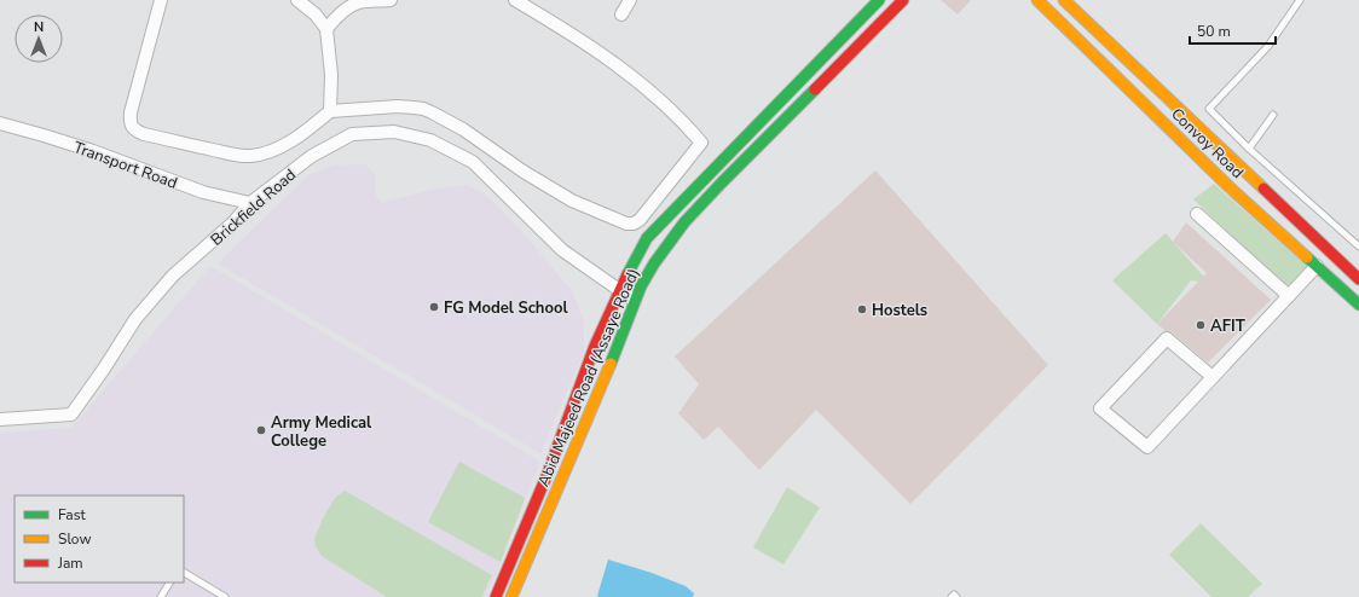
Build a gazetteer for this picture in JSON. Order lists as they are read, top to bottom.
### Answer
{
  "streets": {
    "main road": ["Convoy Road", "Abid Majeed Road (Assaye Road)"],
    "street": ["Transport Road", "Brickfield Road"]
  },
  "crossings": [
    ["Transport Road", "Brickfield Road"],
    ["Brickfield Road", "Abid Majeed Road (Assaye Road)"]
  ],
  "places": [
    "FG Model School",
    "Hostels",
    "AFIT",
    "Army Medical College"
  ],
  "legend": ["Fast", "Slow", "Jam"],
  "scale_bar": "50 m",
  "north": "top"
}
